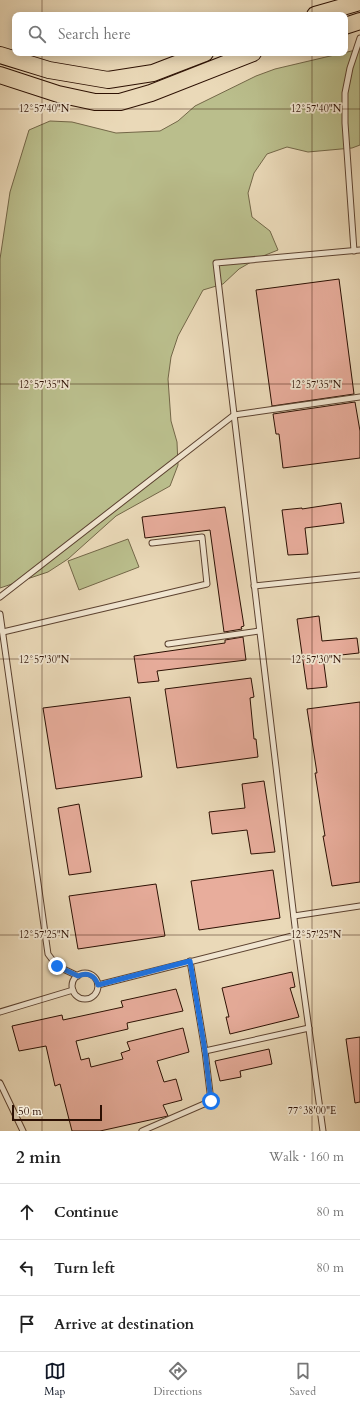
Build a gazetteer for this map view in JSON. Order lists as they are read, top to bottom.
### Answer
{
  "scale_bar": "50 m",
  "page": {
    "search": "Search here",
    "scale": "50 m",
    "heading": ["2 min", "Walk · 160 m"],
    "list": [
      ["Continue", "80 m"],
      ["Turn left", "80 m"],
      "Arrive at destination"
    ],
    "nav": ["Map", "Directions", "Saved"]
  },
  "coordinates": [
    "12°57'40\"N",
    "12°57'35\"N",
    "12°57'30\"N",
    "12°57'25\"N",
    "77°38'00\"E"
  ]
}
